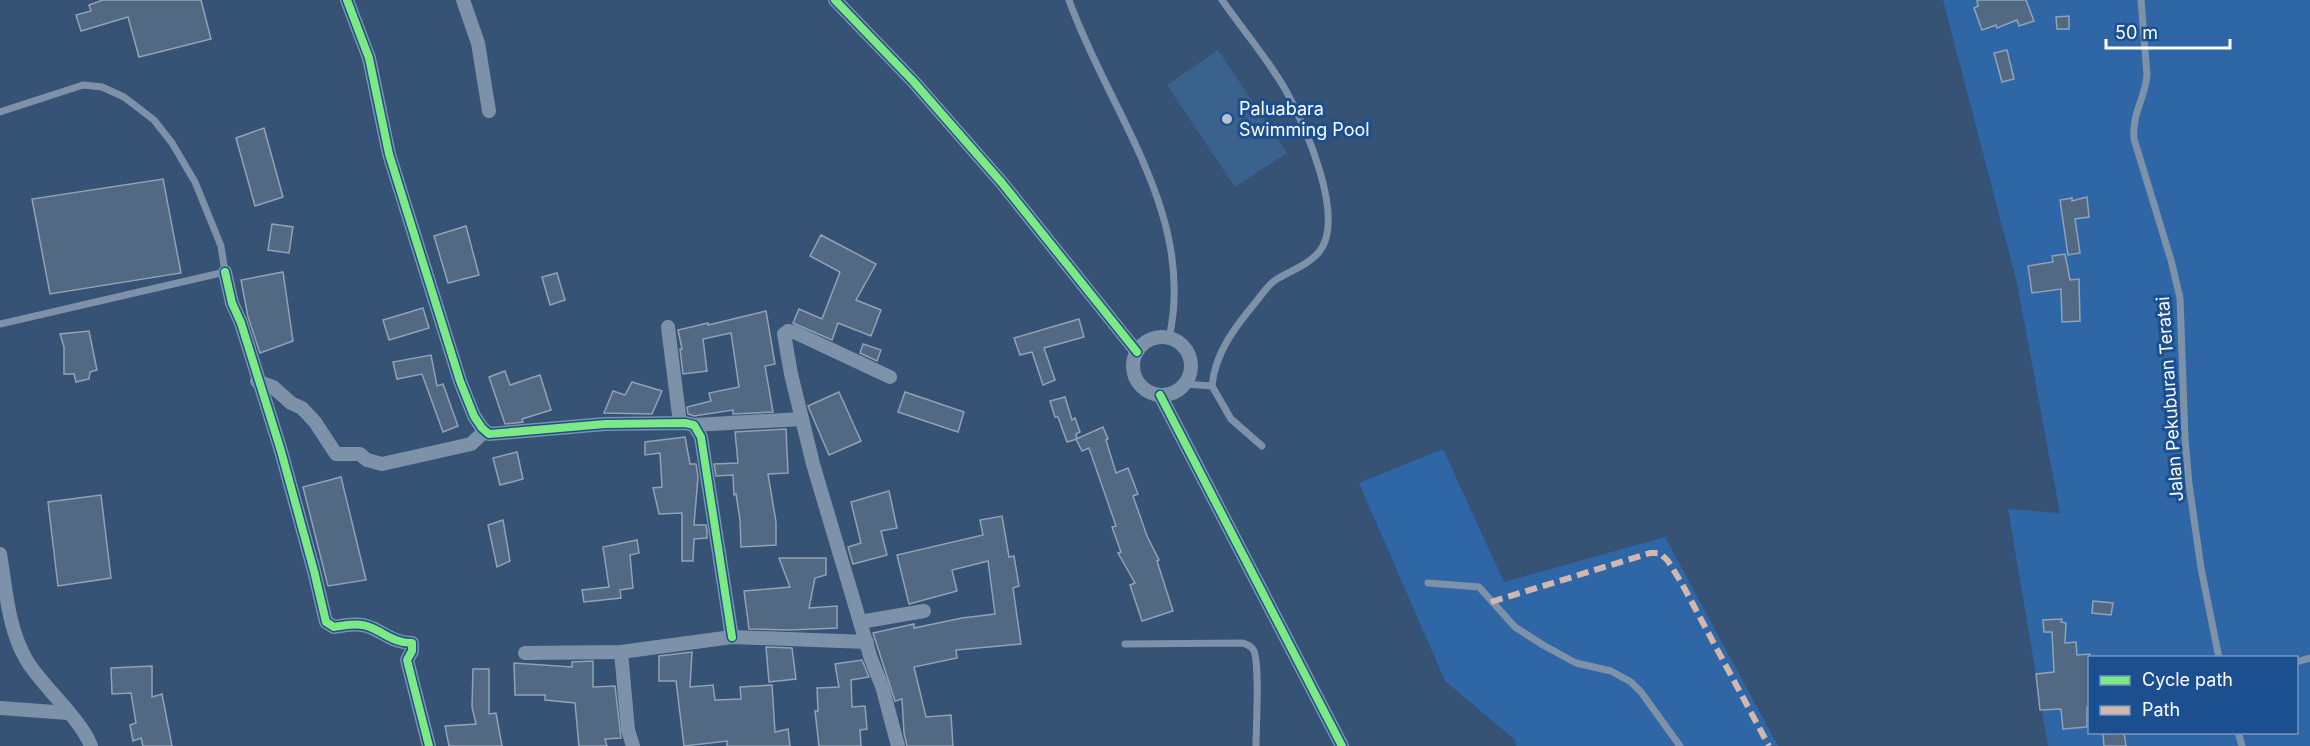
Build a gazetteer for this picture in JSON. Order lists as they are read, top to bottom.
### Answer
{
  "streets": {
    "lane": ["Jalan Pekuburan Teratai"]
  },
  "places": ["Paluabara Swimming Pool"],
  "legend": ["Cycle path", "Path"],
  "scale_bar": "50 m"
}
